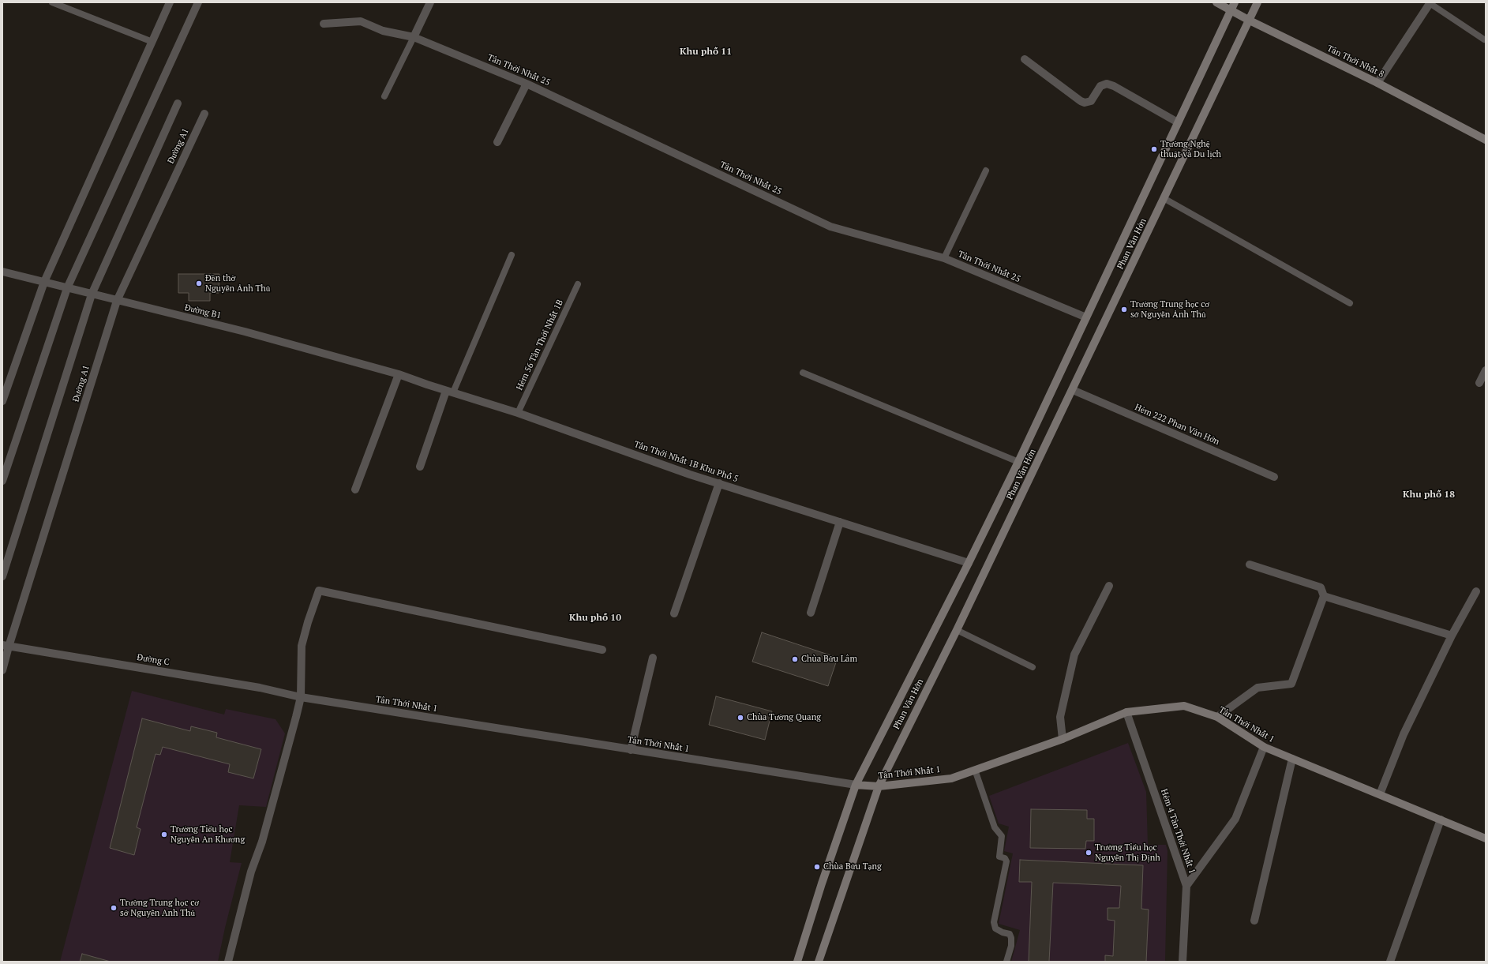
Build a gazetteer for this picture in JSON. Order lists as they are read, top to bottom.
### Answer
{
  "streets": {
    "main road": ["Tân Thới Nhất 8", "Phan Văn Hớn", "Tân Thới Nhất 1"],
    "street": [
      "Tân Thới Nhất 25",
      "Đường A1",
      "Đường B1",
      "Hẻm 222 Phan Văn Hớn",
      "Tân Thới Nhất 1B Khu Phố 5",
      "Đường C",
      "Hẻm 4 Tân Thới Nhất 1"
    ],
    "lane": ["Hẻm 56 Tân Thới Nhất 1B"]
  },
  "crossings": [
    ["Tân Thới Nhất 8", "Phan Văn Hớn"],
    ["Tân Thới Nhất 25", "Phan Văn Hớn"],
    ["Đường A1", "Đường B1"],
    ["Đường A1", "Đường C"],
    ["Phan Văn Hớn", "Hẻm 222 Phan Văn Hớn"],
    ["Phan Văn Hớn", "Tân Thới Nhất 1B Khu Phố 5"],
    ["Phan Văn Hớn", "Tân Thới Nhất 1"],
    ["Đường B1", "Tân Thới Nhất 1B Khu Phố 5"],
    ["Hẻm 56 Tân Thới Nhất 1B", "Tân Thới Nhất 1B Khu Phố 5"],
    ["Đường C", "Tân Thới Nhất 1"],
    ["Tân Thới Nhất 1", "Hẻm 4 Tân Thới Nhất 1"]
  ],
  "districts": ["Khu phố 11", "Khu phố 18", "Khu phố 10"],
  "places": [
    "Trường Nghệ thuật và Du lịch",
    "Đền thờ Nguyễn Ảnh Thủ",
    "Trường Trung học cơ sở Nguyễn Ảnh Thủ",
    "Chùa Bửu Lâm",
    "Chùa Tường Quang",
    "Trường Tiểu học Nguyễn An Khương",
    "Trường Tiểu học Nguyễn Thị Định",
    "Chùa Bửu Tạng",
    "Trường Trung học cơ sở Nguyễn Anh Thủ"
  ]
}
